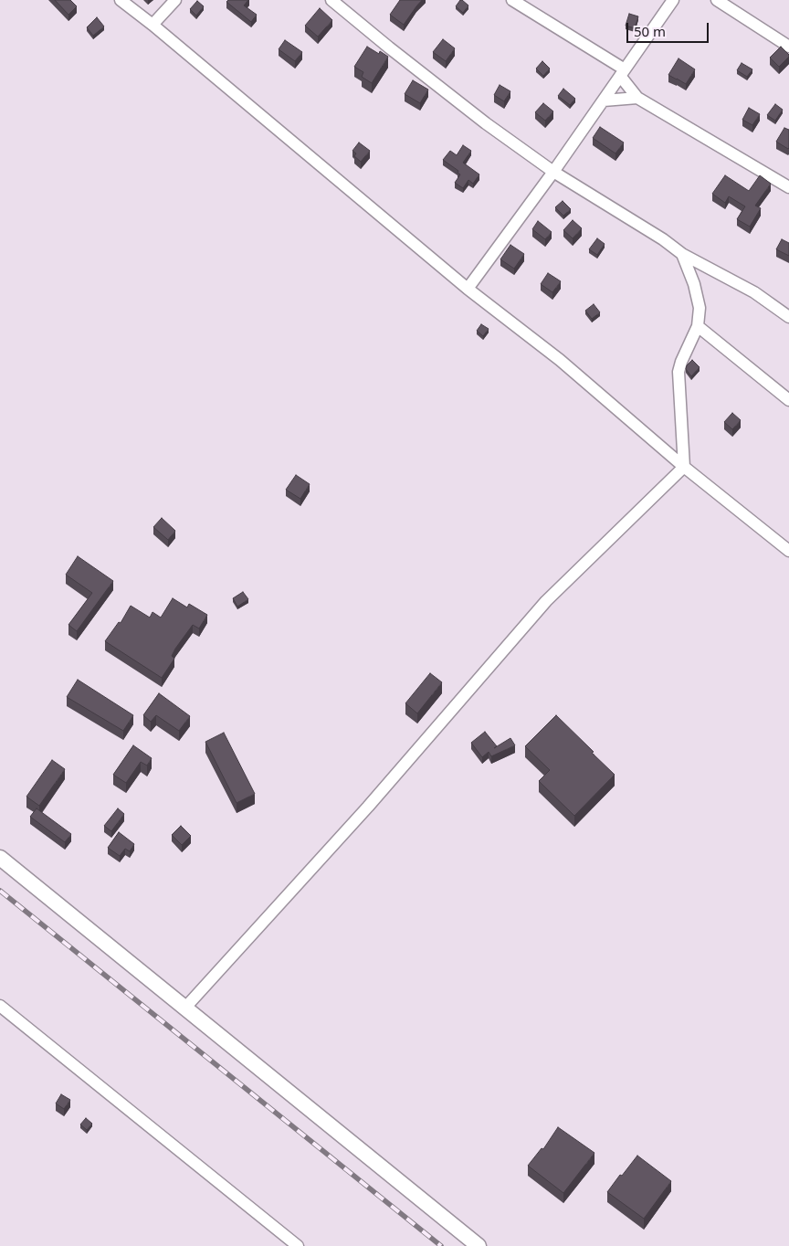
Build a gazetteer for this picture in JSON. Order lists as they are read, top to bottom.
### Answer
{
  "scale_bar": "50 m"
}
